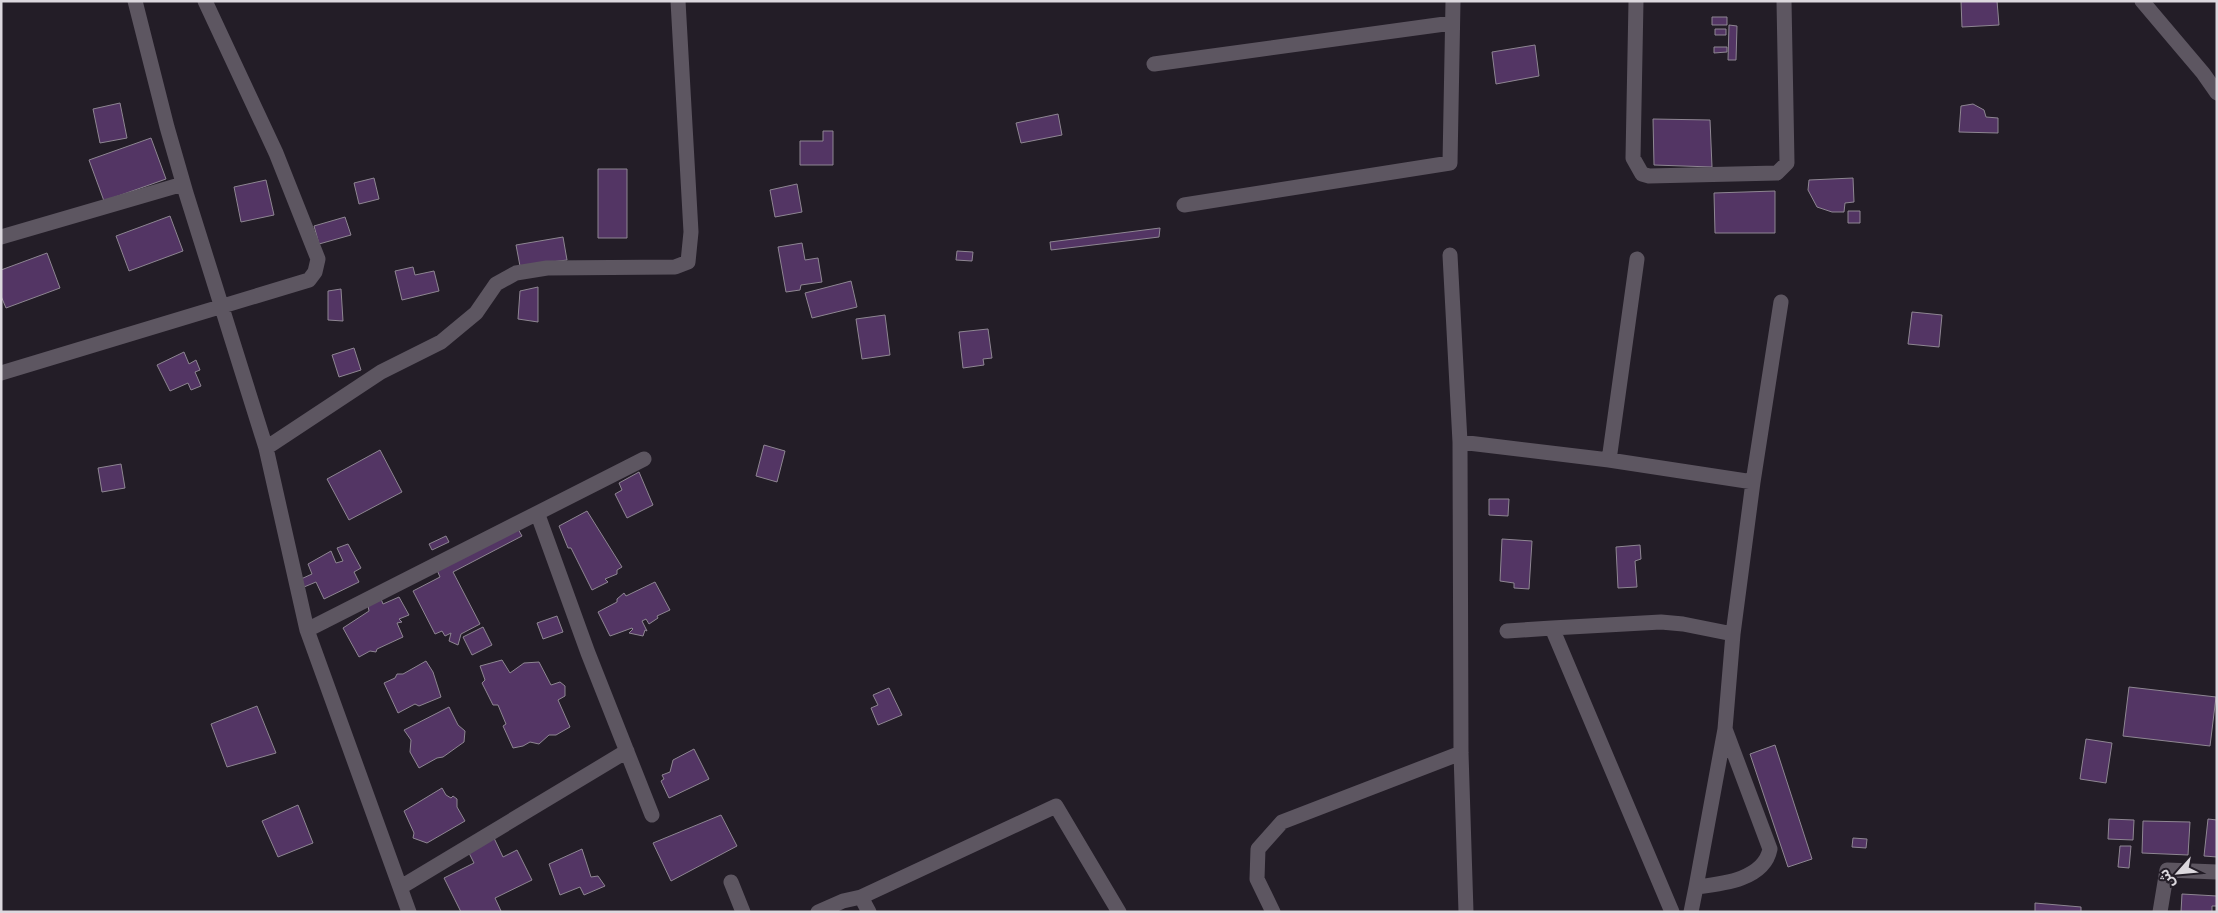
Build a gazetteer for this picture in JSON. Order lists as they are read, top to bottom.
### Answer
{
  "north": "bottom left"
}
